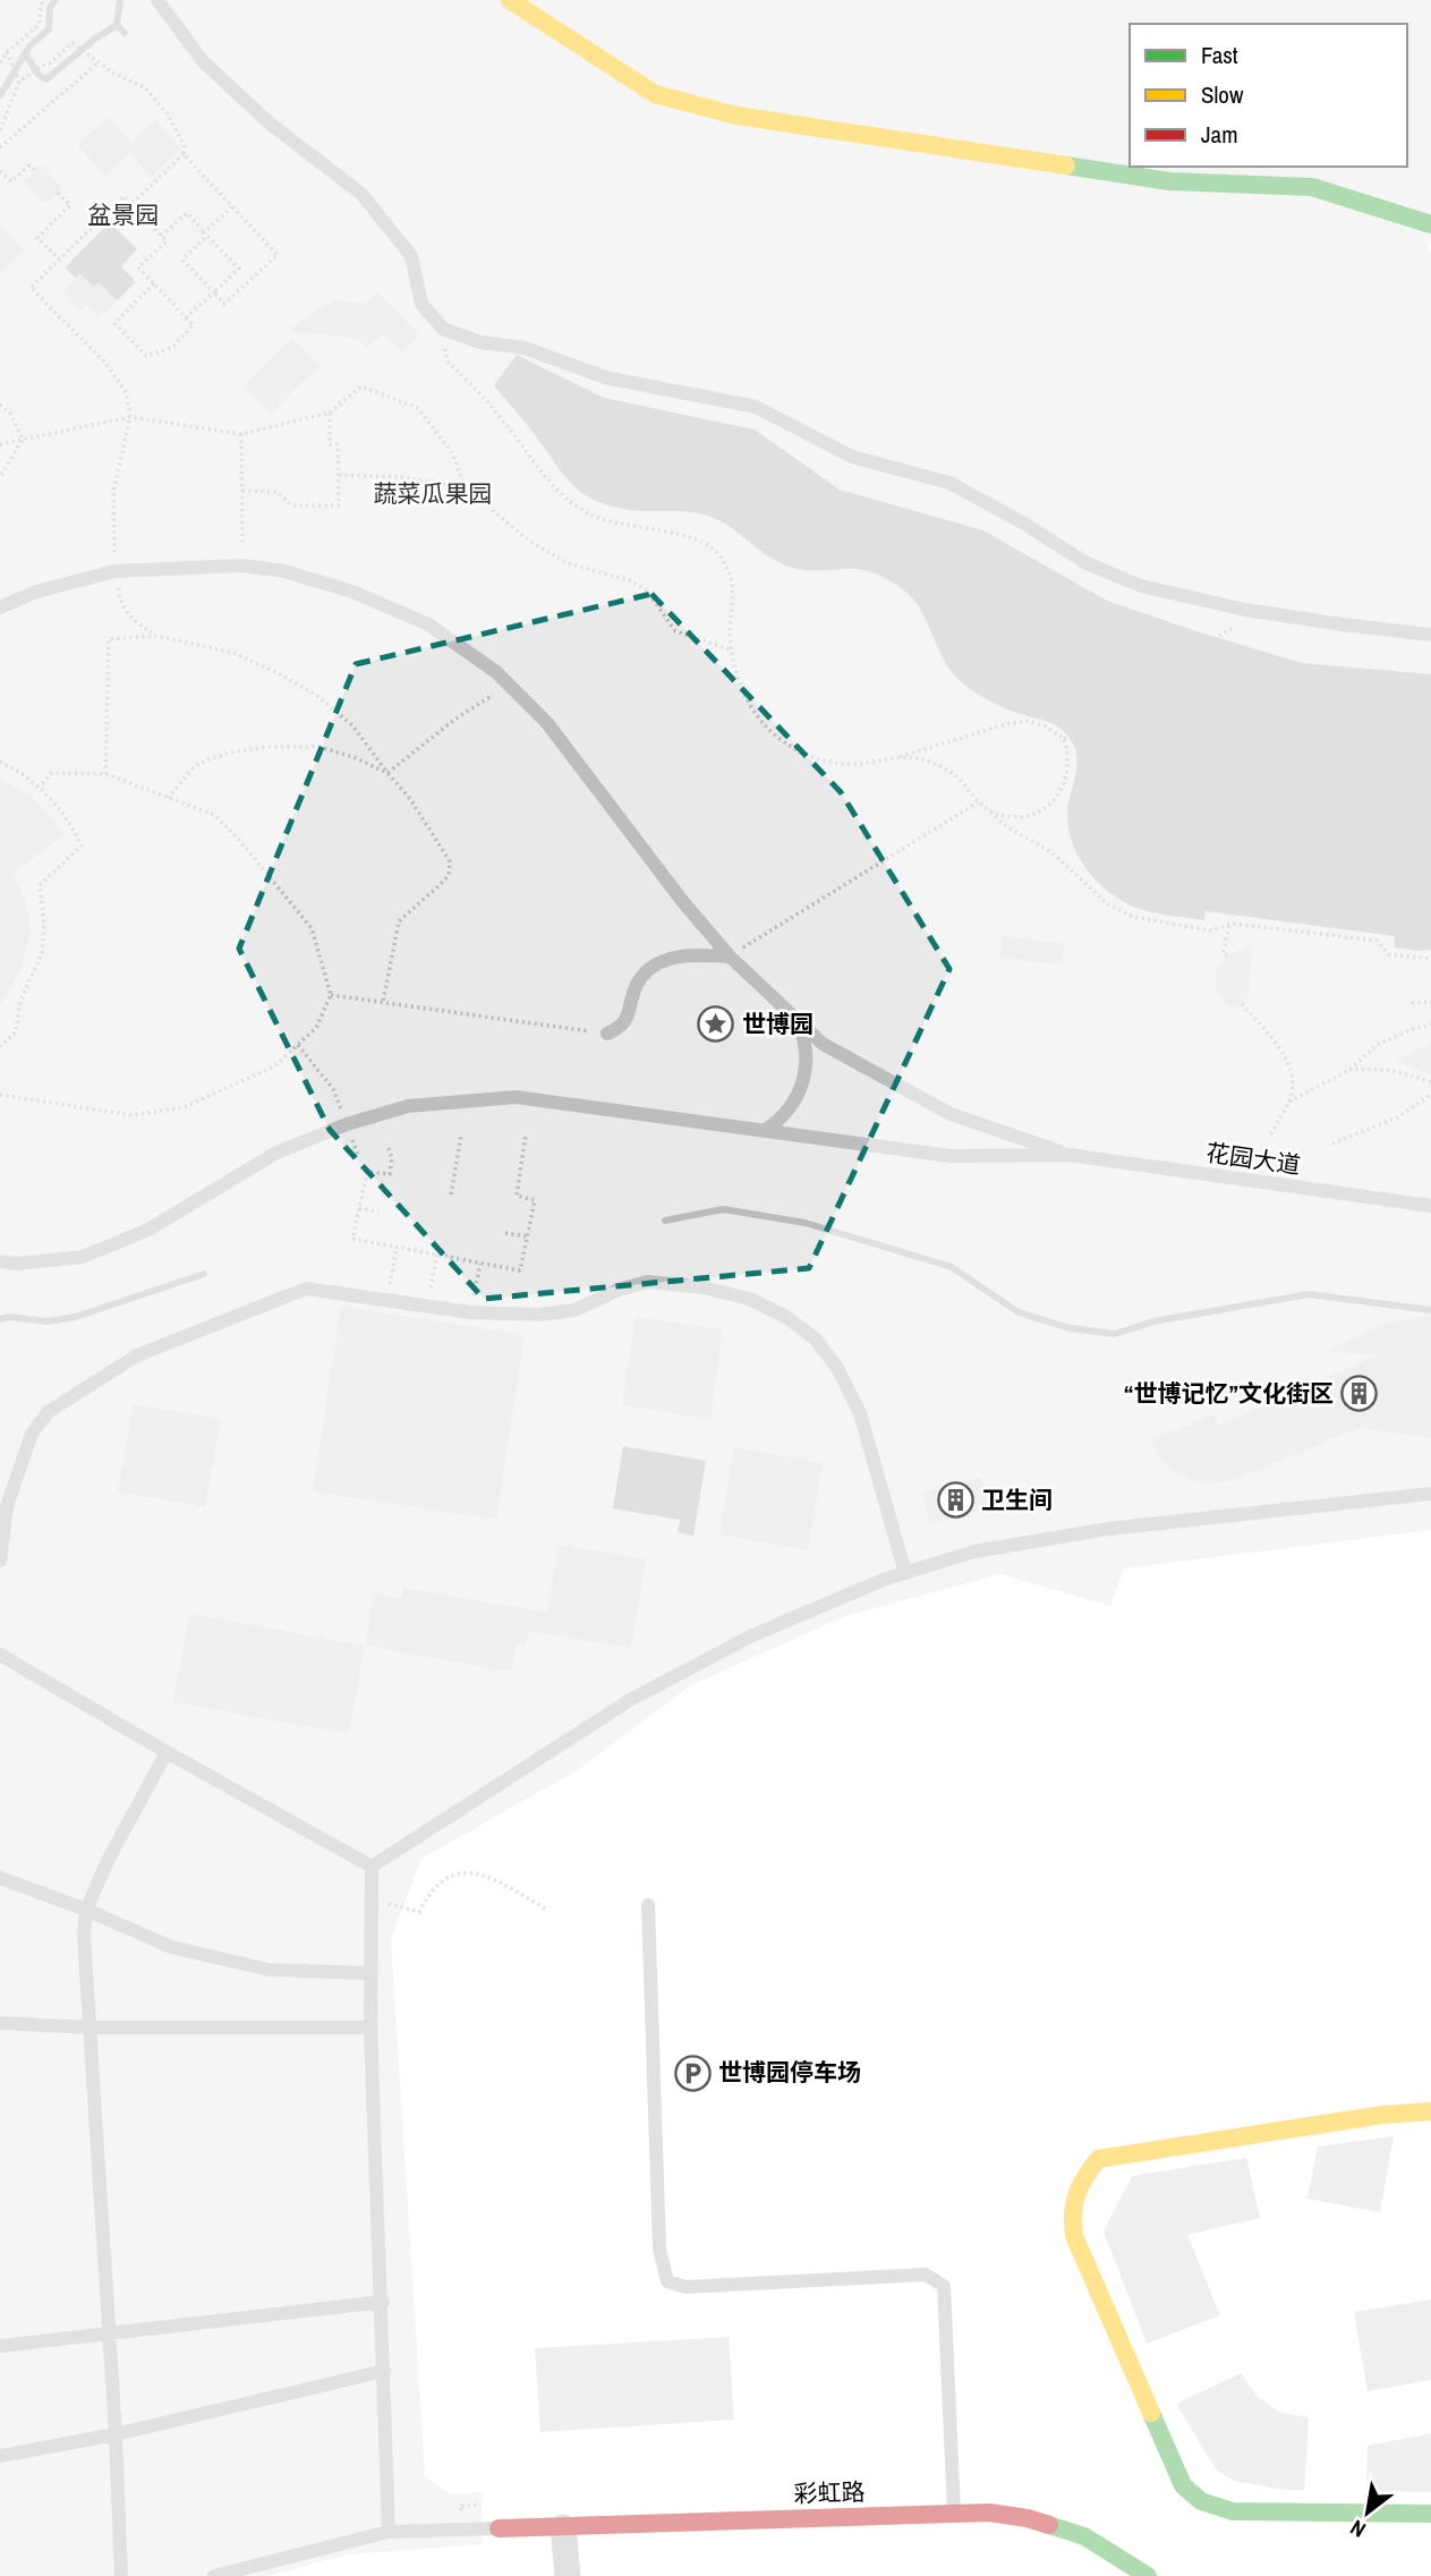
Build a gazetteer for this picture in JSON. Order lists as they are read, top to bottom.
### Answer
{
  "streets": {
    "street": ["彩虹路"],
    "lane": ["花园大道"]
  },
  "parks": ["盆景园", "蔬菜瓜果园"],
  "places": {
    "place": ["世博园"],
    "building": ["“世博记忆”文化街区", "卫生间"],
    "parking": ["世博园停车场"]
  },
  "legend": ["Fast", "Slow", "Jam"],
  "north": "bottom left"
}
